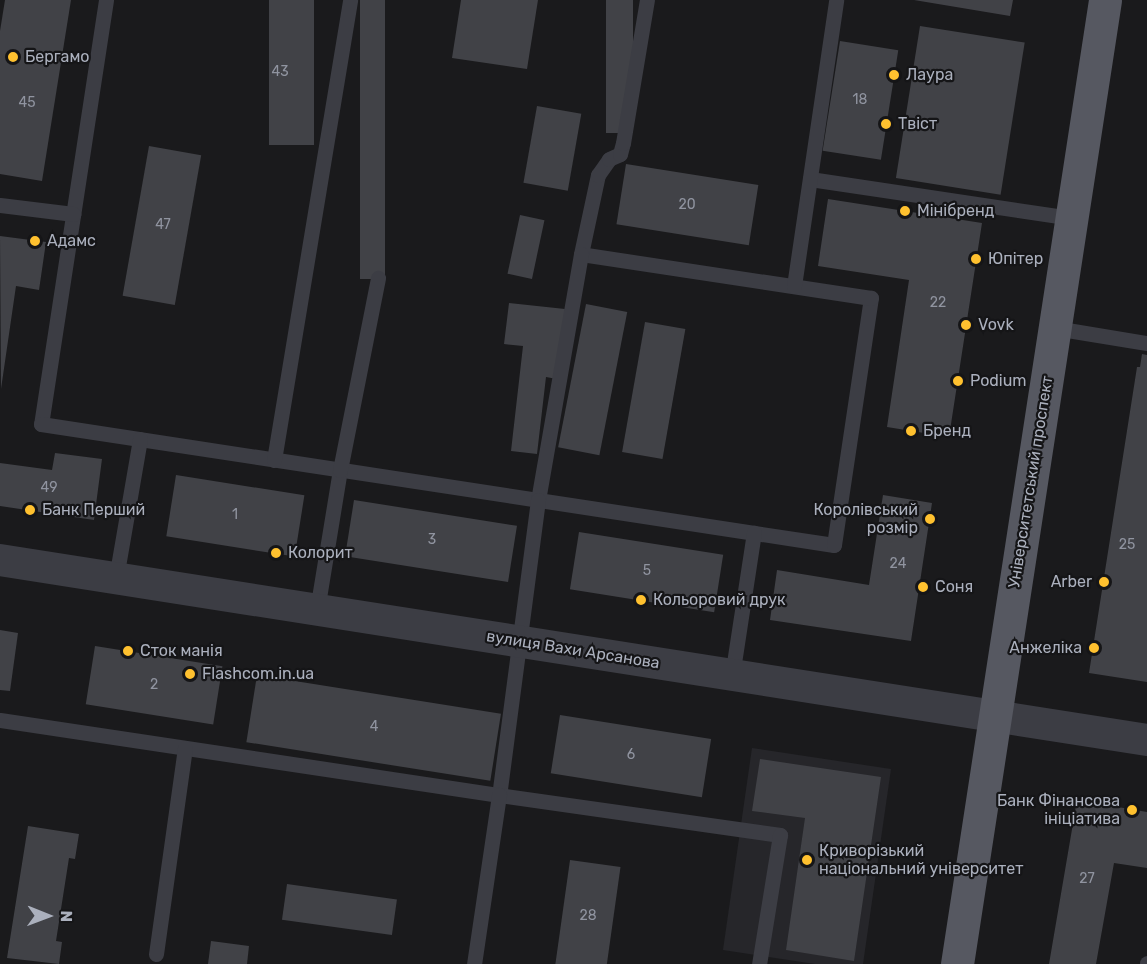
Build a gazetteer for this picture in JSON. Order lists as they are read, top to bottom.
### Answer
{
  "streets": {
    "main road": ["Університетський проспект"],
    "street": ["вулиця Вахи Арсанова"]
  },
  "crossings": [
    ["Університетський проспект", "вулиця Вахи Арсанова"]
  ],
  "places": [
    "Бергамо",
    "Лаура",
    "Твіст",
    "Мінібренд",
    "Адамс",
    "Юпітер",
    "Vovk",
    "Podium",
    "Бренд",
    "Банк Перший",
    "Королівський розмір",
    "Колорит",
    "Arber",
    "Соня",
    "Кольоровий друк",
    "Анжеліка",
    "Сток манія",
    "Flashcom.in.ua",
    "Банк Фінансова ініціатива",
    "Криворізький національний університет"
  ],
  "house_numbers": [
    "43",
    "18",
    "45",
    "20",
    "47",
    "22",
    "49",
    "1",
    "3",
    "25",
    "24",
    "5",
    "2",
    "4",
    "6",
    "27",
    "28"
  ],
  "north": "right"
}
